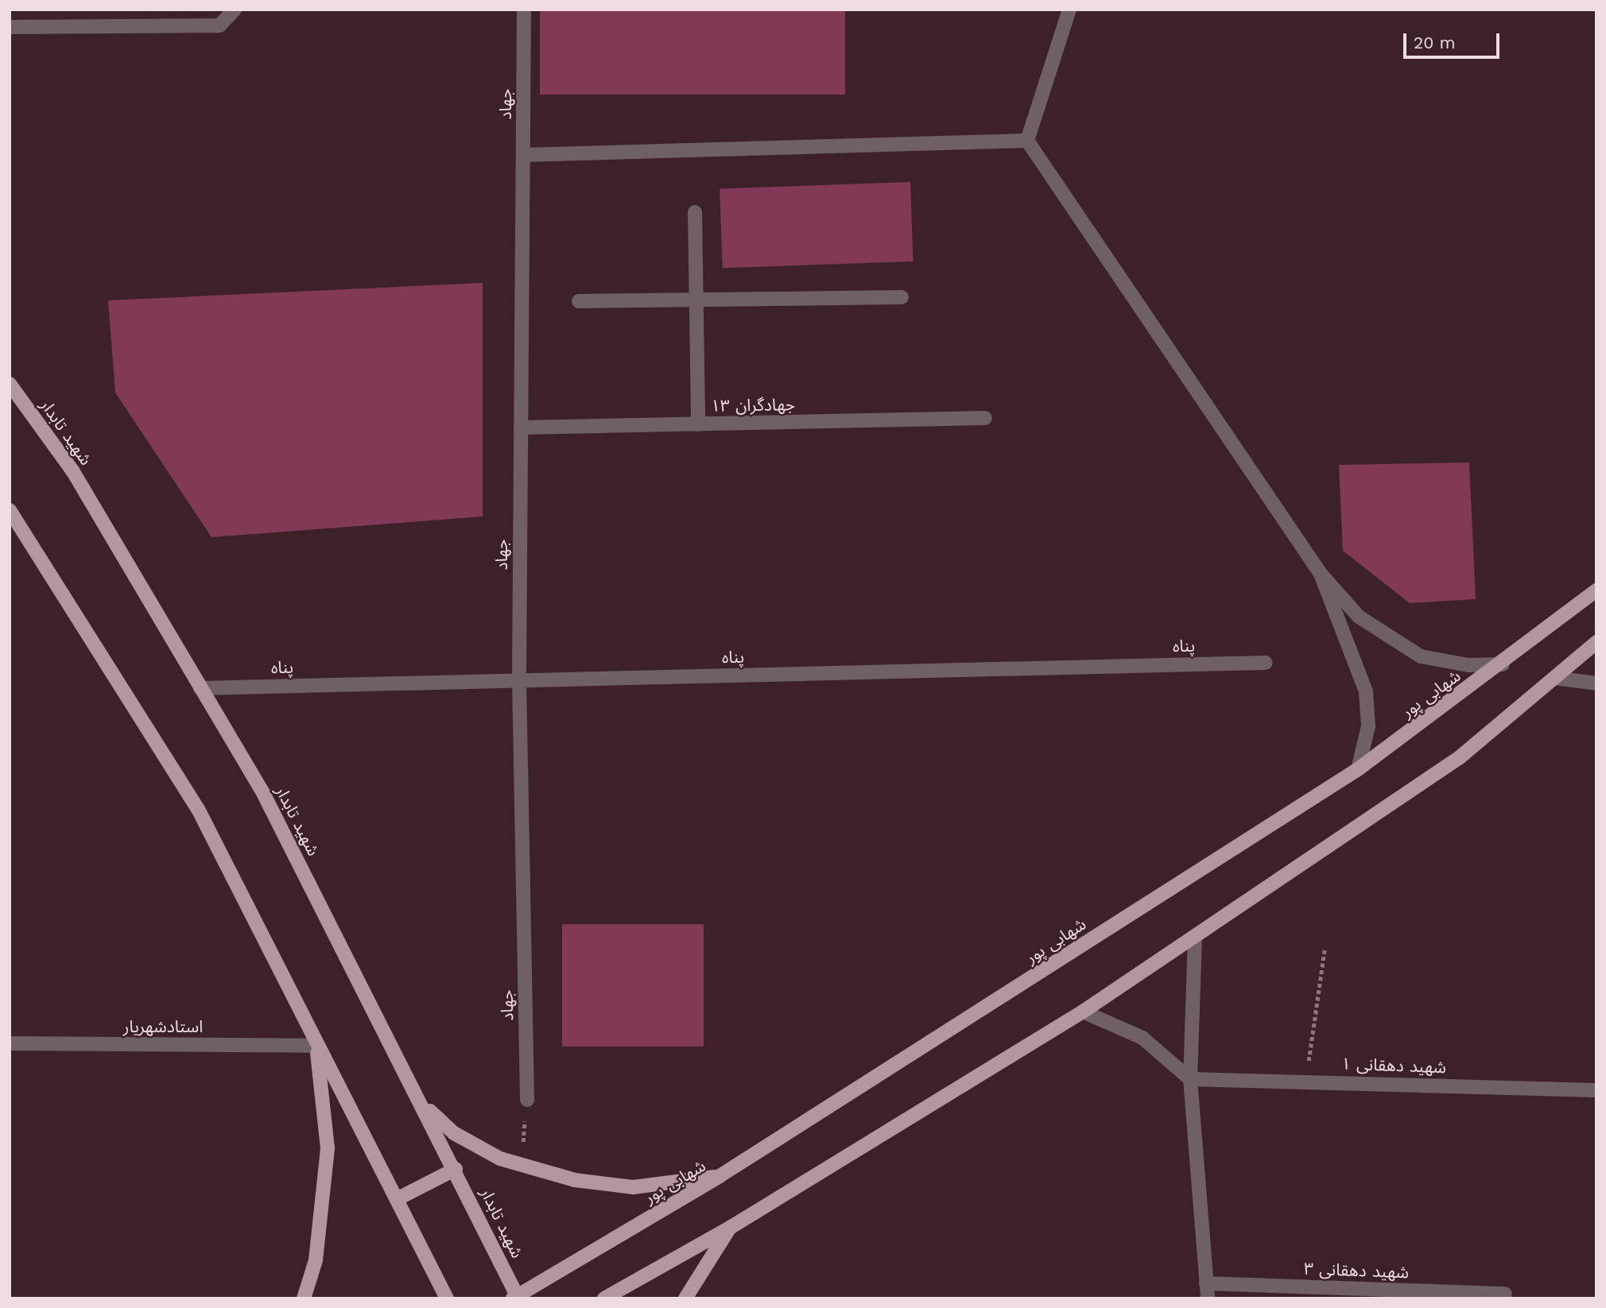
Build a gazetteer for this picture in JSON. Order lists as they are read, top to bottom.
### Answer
{
  "streets": {
    "main road": ["شهید تابدار", "شهابی پور"],
    "street": [
      "جهاد",
      "جهادگران ۱۳",
      "پناه",
      "استادشهریار",
      "شهید دهقانی ۱",
      "شهید دهقانی ۳"
    ]
  },
  "crossings": [
    ["جهاد", "جهادگران ۱۳"],
    ["جهاد", "پناه"],
    ["شهید تابدار", "پناه"],
    ["شهید تابدار", "شهابی پور"]
  ],
  "scale_bar": "20 m"
}
